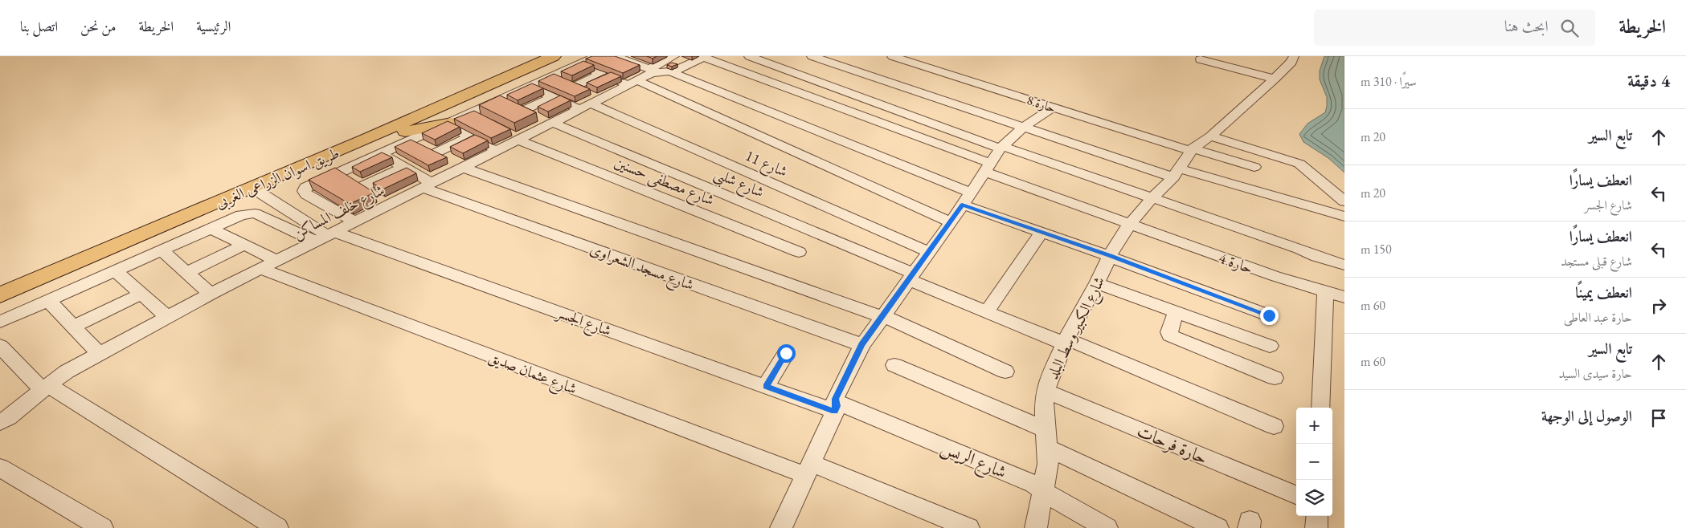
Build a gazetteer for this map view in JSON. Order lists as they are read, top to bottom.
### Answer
{
  "streets": {
    "main road": ["طريق اسوان الزراعى الغربى"],
    "street": [
      "حارة 8",
      "شارع 11",
      "شارع مصطفى حسنين",
      "شارع شلبى",
      "شارع خلف المساكن",
      "حارة 4",
      "شارع مسجد الشعراوى",
      "شارع الجسر",
      "شارع الكبير وسط البلد",
      "شارع عثمان صديق",
      "حارة فرحات",
      "شارع الريس"
    ]
  },
  "crossings": [
    ["حارة 8", "شارع الكبير وسط البلد"],
    ["شارع 11", "شارع خلف المساكن"],
    ["شارع مصطفى حسنين", "شارع خلف المساكن"],
    ["شارع شلبى", "شارع خلف المساكن"],
    ["شارع شلبى", "شارع الكبير وسط البلد"],
    ["شارع خلف المساكن", "شارع مسجد الشعراوى"],
    ["شارع خلف المساكن", "شارع الجسر"],
    ["شارع خلف المساكن", "شارع عثمان صديق"],
    ["حارة 4", "شارع الكبير وسط البلد"],
    ["شارع الجسر", "شارع الريس"],
    ["شارع الكبير وسط البلد", "حارة فرحات"],
    ["شارع الكبير وسط البلد", "شارع الريس"]
  ],
  "page": {
    "header": "الخريطة",
    "search": "ابحث هنا",
    "nav": [
      "الرئيسية",
      "الخريطة",
      "من نحن",
      "اتصل بنا"
    ],
    "heading": ["4 دقيقة", "سيرًا · 310 m"],
    "list": [
      ["تابع السير", "20 m"],
      ["انعطف يسارًا", "شارع الجسر", "20 m"],
      ["انعطف يسارًا", "شارع قبلى مستجد", "150 m"],
      ["انعطف يمينًا", "حارة عبد العاطى", "60 m"],
      ["تابع السير", "حارة سيدى السيد", "60 m"],
      "الوصول إلى الوجهة"
    ],
    "map_buttons": ["+", "−"]
  }
}
